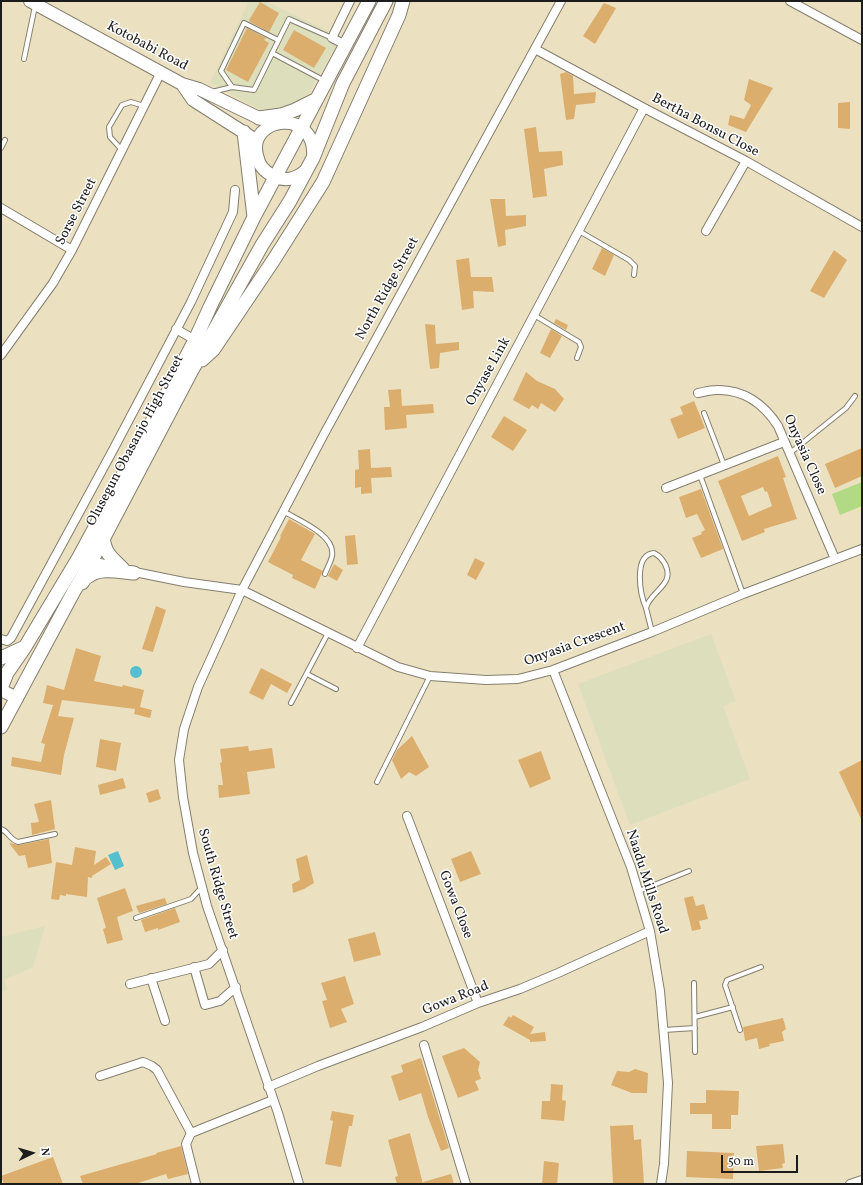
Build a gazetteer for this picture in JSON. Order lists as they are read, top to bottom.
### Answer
{
  "streets": {
    "main road": ["Olusegun Obasanjo High Street"],
    "street": [
      "Kotobabi Road",
      "Bertha Bonsu Close",
      "Sorse Street",
      "North Ridge Street",
      "Onyase Link",
      "Onyasia Close",
      "Onyasia Crescent",
      "Naadu Mills Road",
      "South Ridge Street",
      "Gowa Close",
      "Gowa Road"
    ]
  },
  "crossings": [
    ["Kotobabi Road", "Sorse Street"],
    ["Bertha Bonsu Close", "North Ridge Street"],
    ["Bertha Bonsu Close", "Onyase Link"],
    ["North Ridge Street", "Onyasia Crescent"],
    ["North Ridge Street", "South Ridge Street"],
    ["Onyase Link", "Onyasia Crescent"],
    ["Olusegun Obasanjo High Street", "Onyasia Crescent"],
    ["Onyasia Close", "Onyasia Crescent"],
    ["Onyasia Crescent", "Naadu Mills Road"],
    ["Onyasia Crescent", "South Ridge Street"],
    ["Naadu Mills Road", "Gowa Road"],
    ["South Ridge Street", "Gowa Road"],
    ["Gowa Close", "Gowa Road"]
  ],
  "scale_bar": "50 m",
  "north": "right"
}
